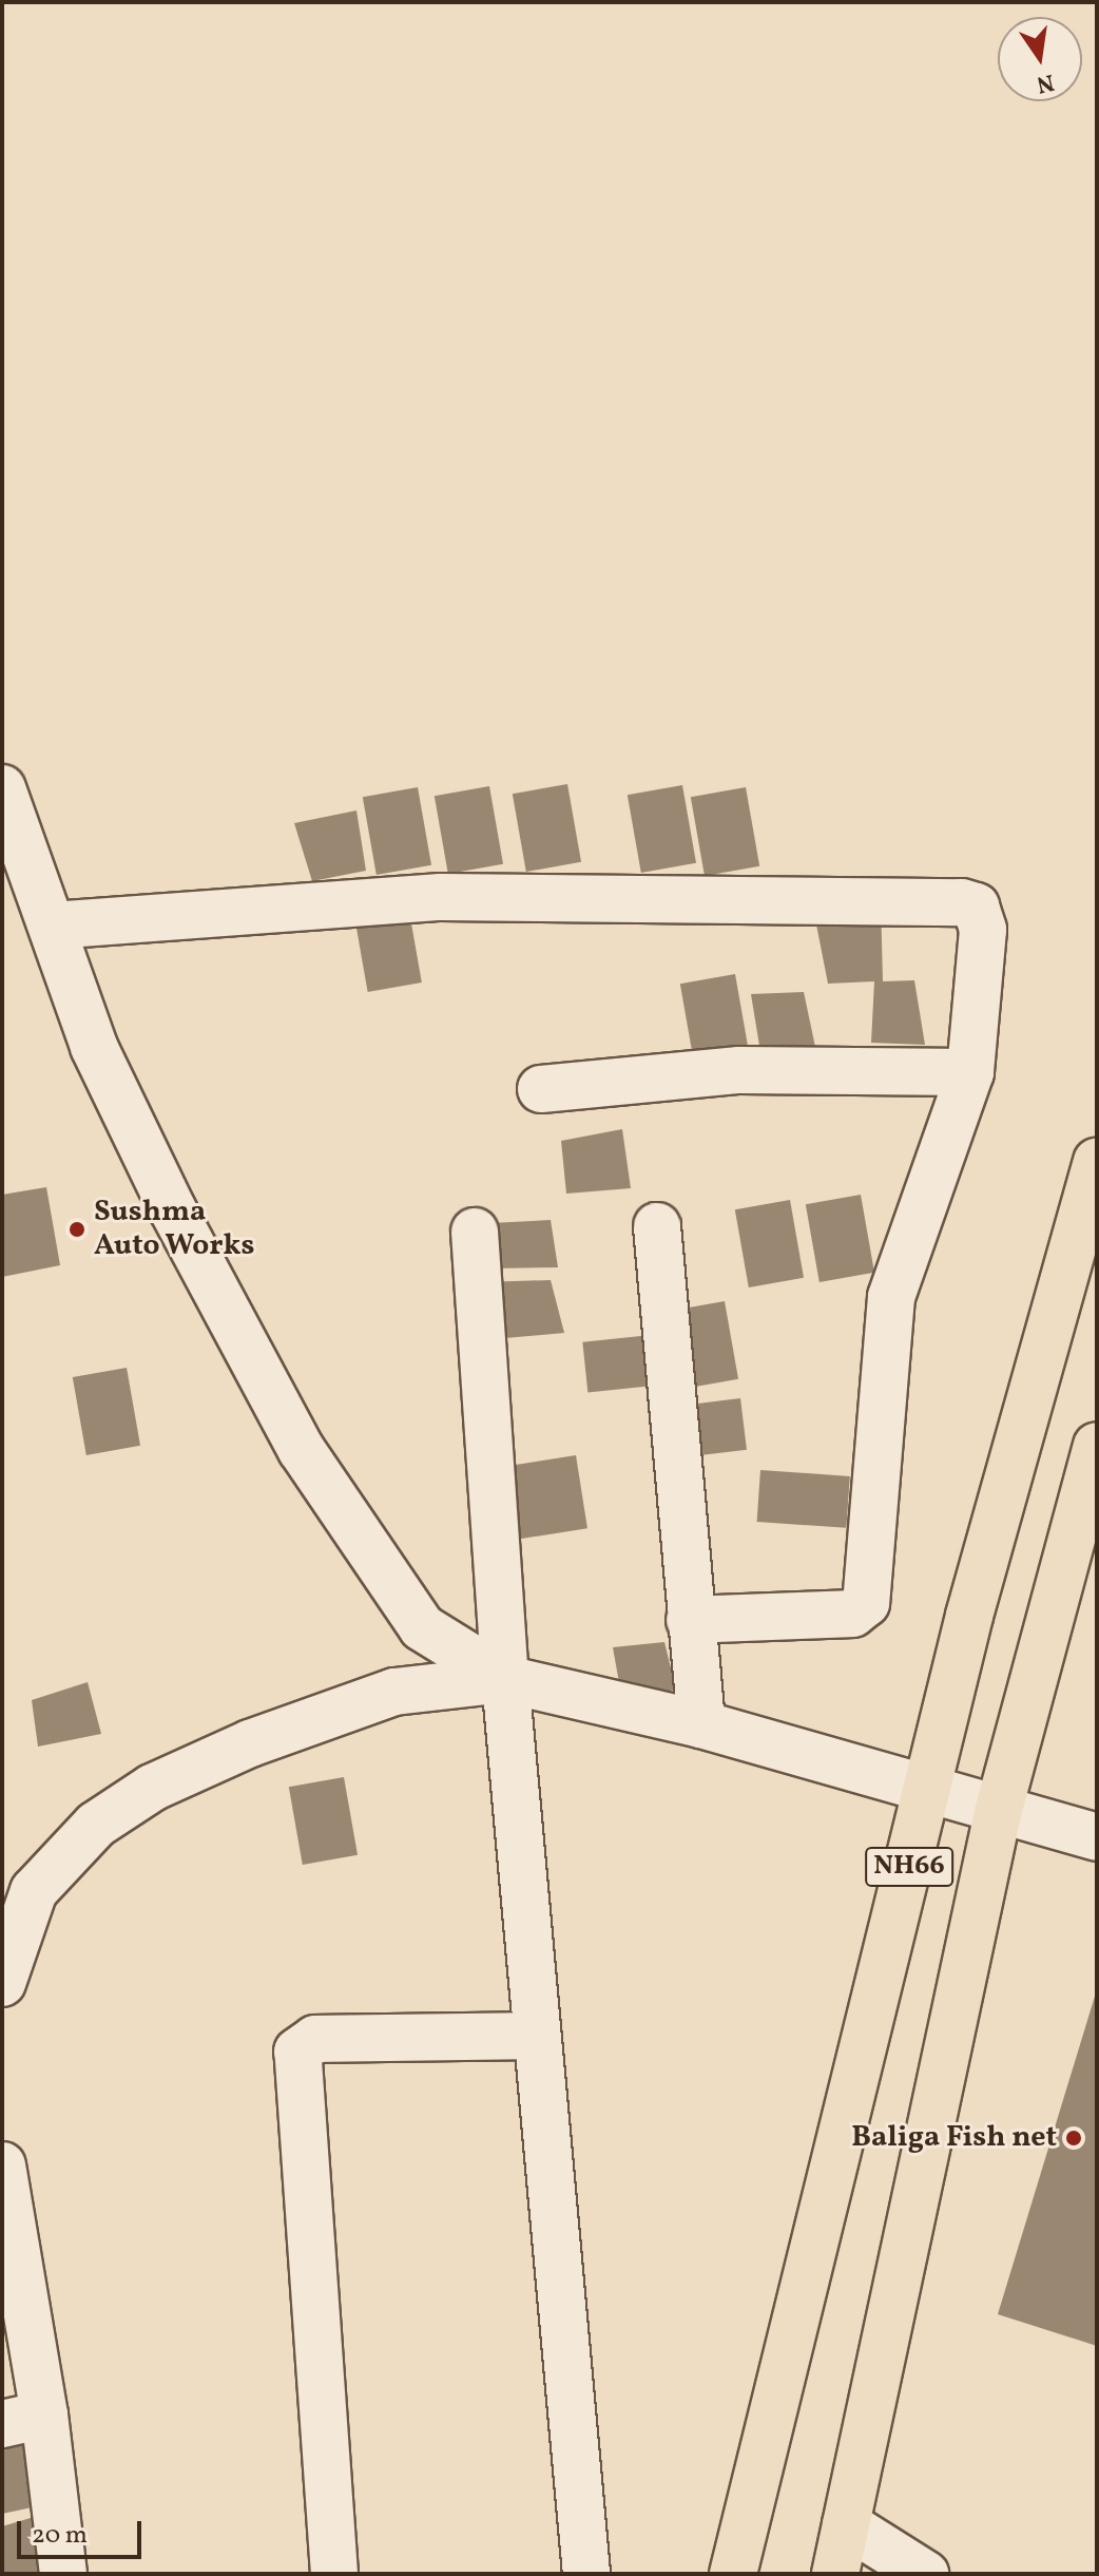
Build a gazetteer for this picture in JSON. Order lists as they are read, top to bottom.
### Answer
{
  "streets": {
    "highway": ["NH66"]
  },
  "places": ["Sushma Auto Works", "Baliga Fish net"],
  "scale_bar": "20 m",
  "north": "bottom"
}
